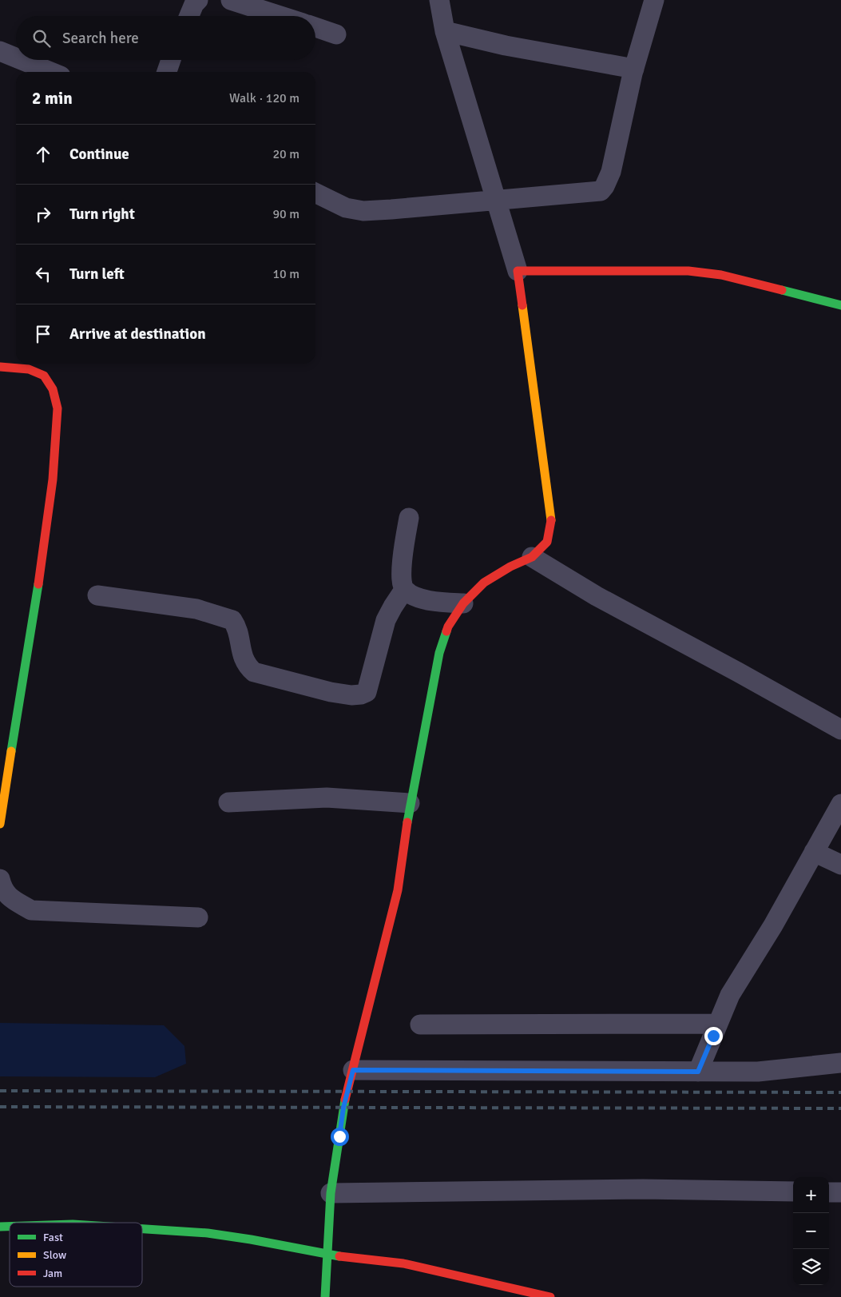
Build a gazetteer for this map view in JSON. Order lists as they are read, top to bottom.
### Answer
{
  "legend": ["Fast", "Slow", "Jam"],
  "page": {
    "search": "Search here",
    "heading": ["2 min", "Walk · 120 m"],
    "list": [
      ["Continue", "20 m"],
      ["Turn right", "90 m"],
      ["Turn left", "10 m"],
      "Arrive at destination"
    ],
    "map_buttons": ["+", "−"]
  }
}
